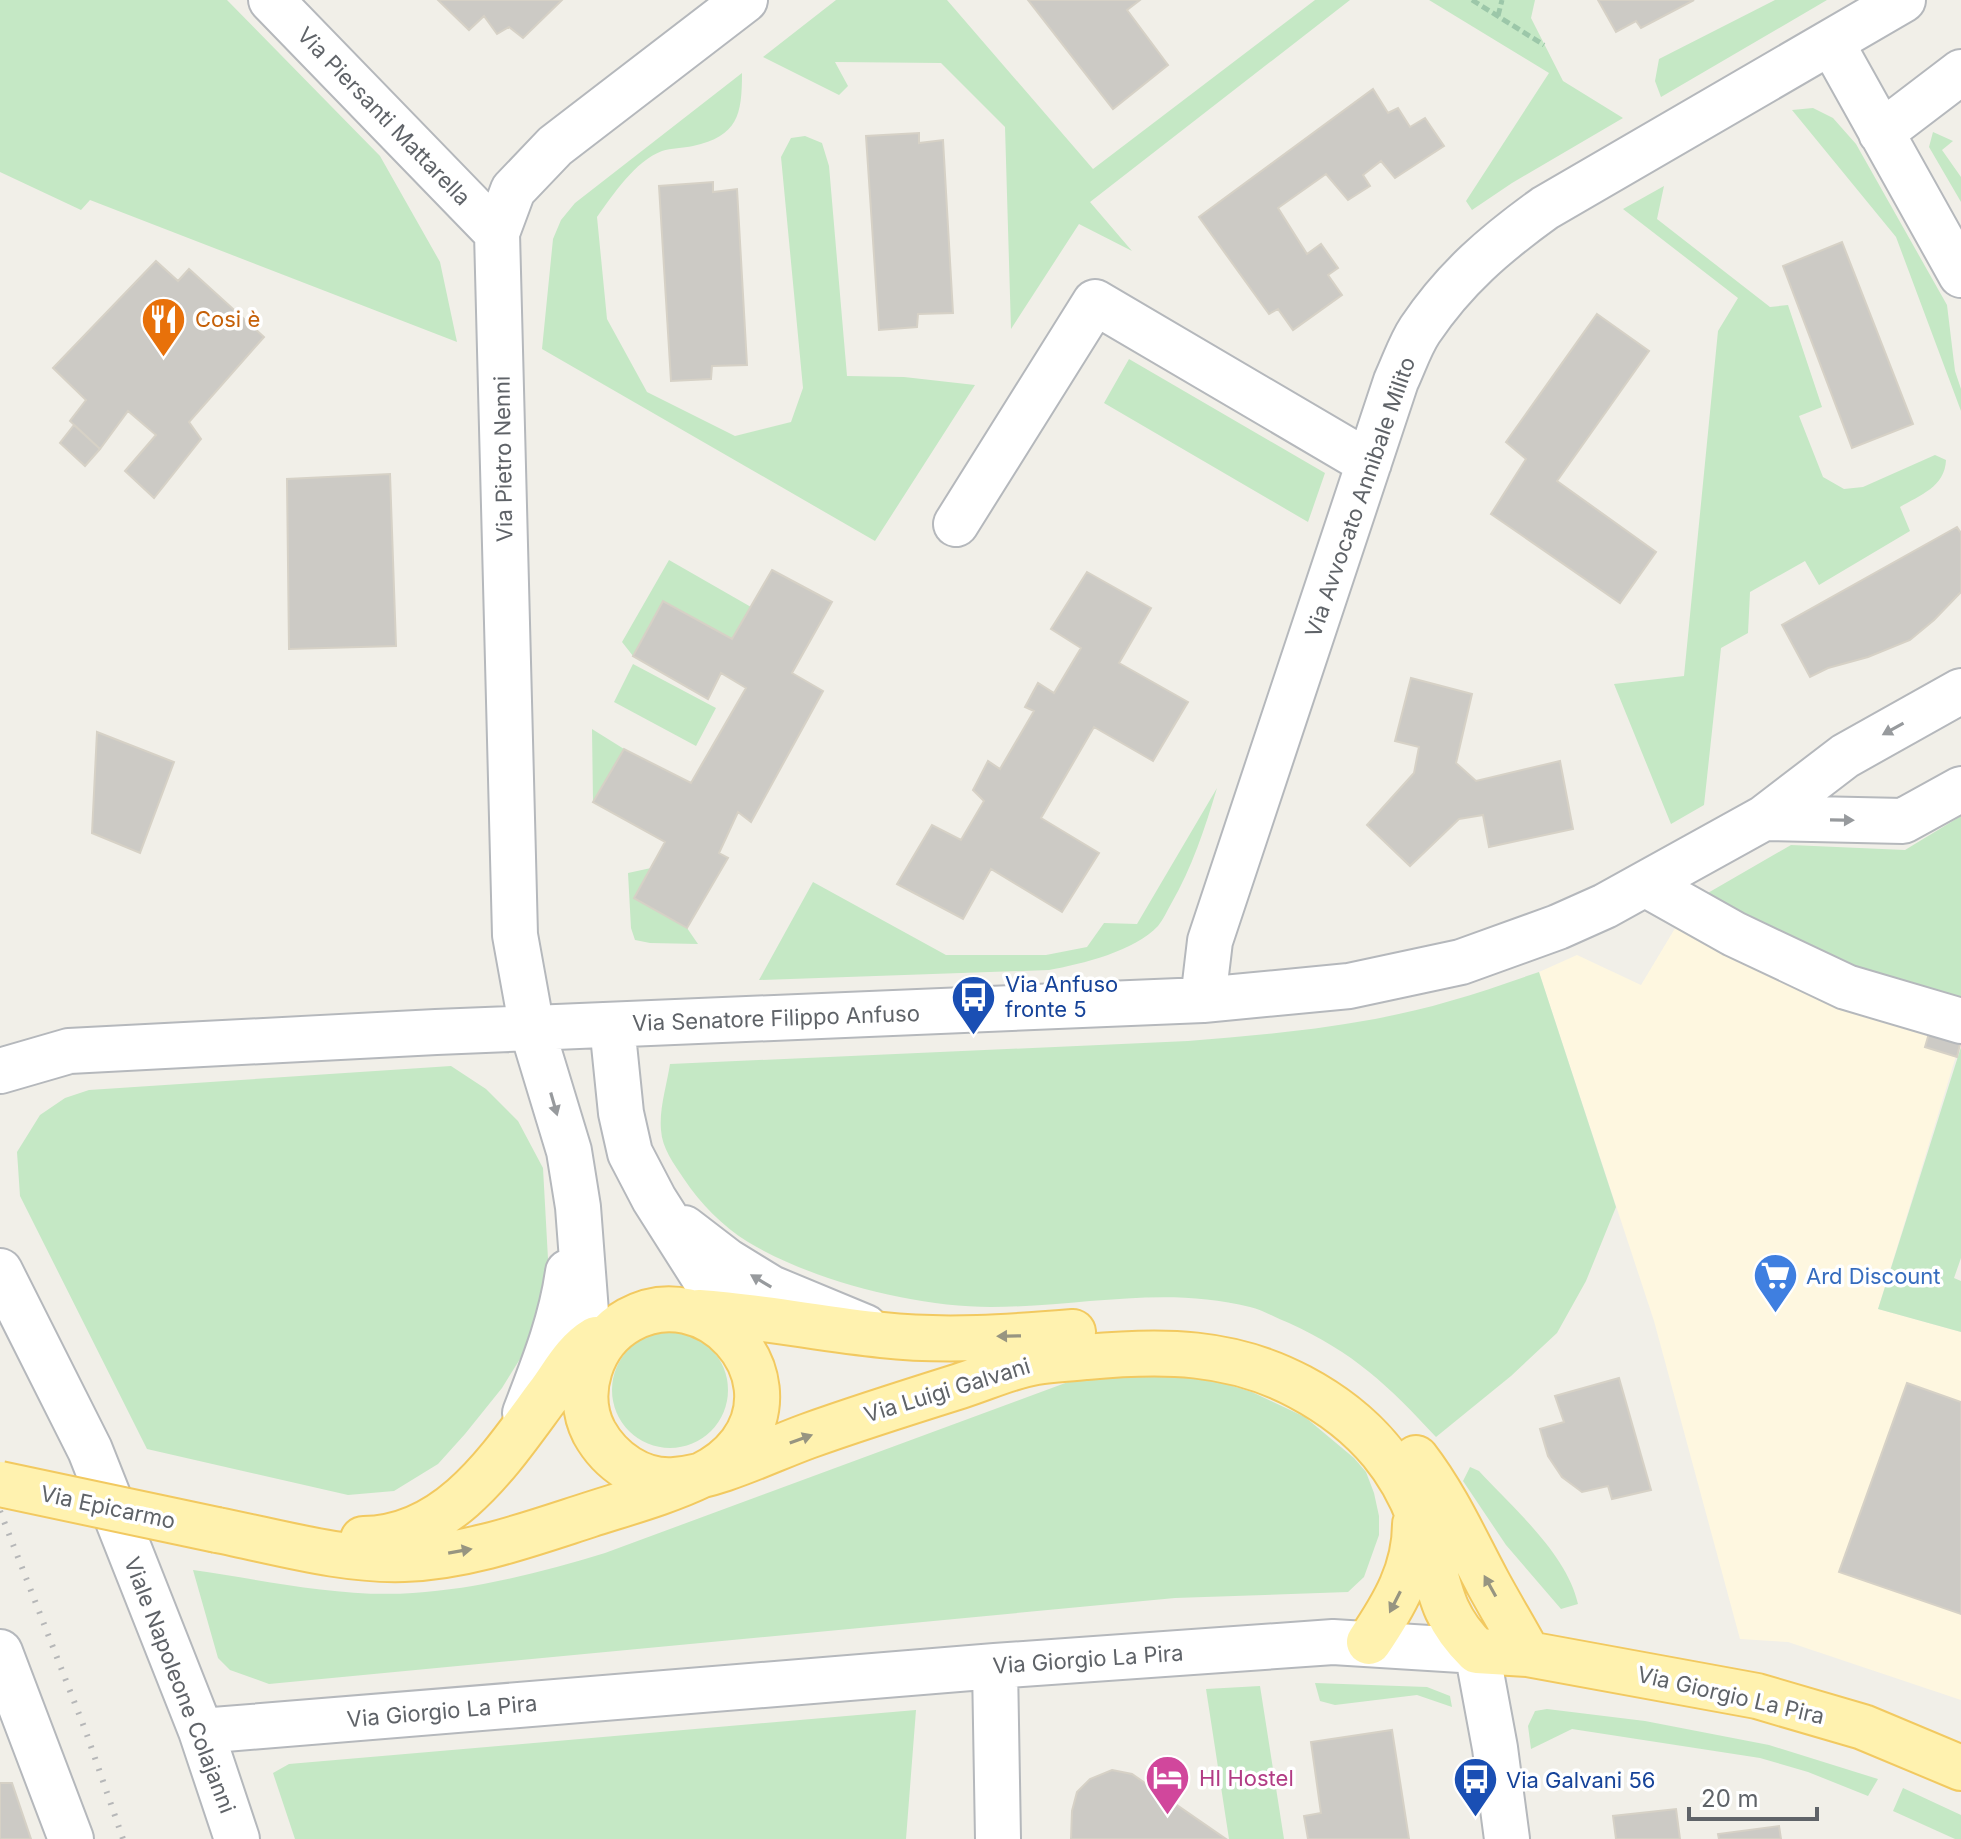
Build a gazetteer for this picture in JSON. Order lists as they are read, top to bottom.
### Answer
{
  "streets": {
    "main road": ["Via Luigi Galvani", "Via Epicarmo", "Via Giorgio La Pira"],
    "street": [
      "Via Piersanti Mattarella",
      "Via Pietro Nenni",
      "Via Avvocato Annibale Milito",
      "Via Senatore Filippo Anfuso",
      "Viale Napoleone Colajanni"
    ]
  },
  "crossings": [
    ["Via Piersanti Mattarella", "Via Pietro Nenni"],
    ["Via Pietro Nenni", "Via Senatore Filippo Anfuso"],
    ["Via Avvocato Annibale Milito", "Via Senatore Filippo Anfuso"],
    ["Via Luigi Galvani", "Via Giorgio La Pira"],
    ["Via Giorgio La Pira", "Viale Napoleone Colajanni"]
  ],
  "places": {
    "restaurant": ["Cosi è"],
    "bus stop": ["Via Anfuso fronte 5", "Via Galvani 56"],
    "supermarket": ["Ard Discount"],
    "hotel": ["HI Hostel"]
  },
  "scale_bar": "20 m"
}
